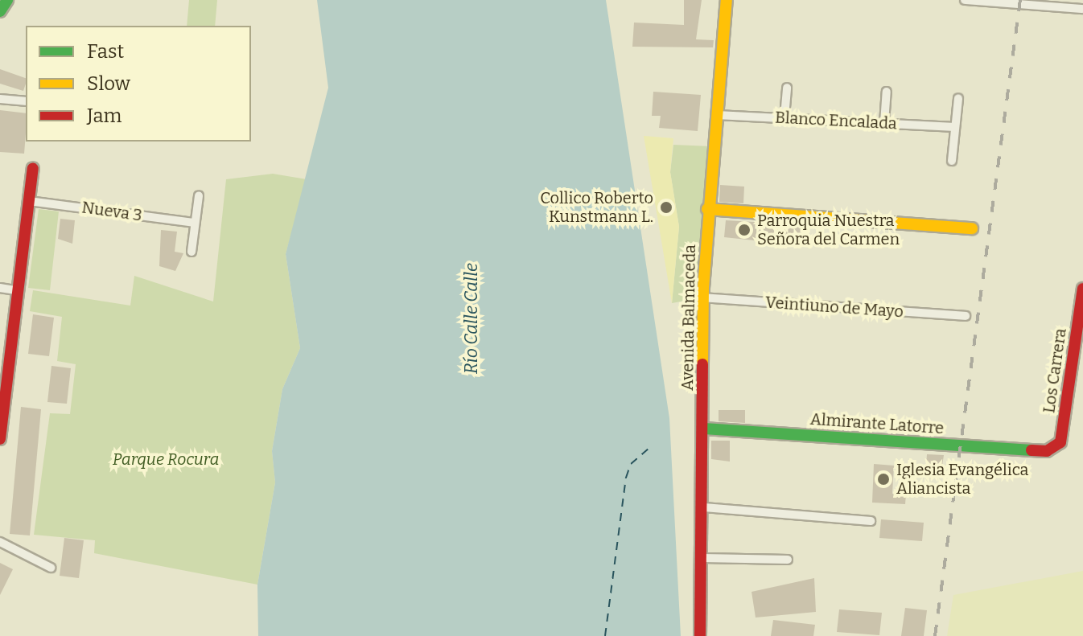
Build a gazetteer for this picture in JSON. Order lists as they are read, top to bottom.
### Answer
{
  "streets": {
    "main road": ["Avenida Balmaceda", "Los Carrera", "Almirante Latorre"],
    "street": ["Blanco Encalada", "Nueva 3", "Veintiuno de Mayo"]
  },
  "crossings": [
    ["Blanco Encalada", "Avenida Balmaceda"],
    ["Veintiuno de Mayo", "Avenida Balmaceda"],
    ["Avenida Balmaceda", "Almirante Latorre"],
    ["Los Carrera", "Almirante Latorre"]
  ],
  "water": ["Río Calle Calle"],
  "parks": ["Parque Rocura"],
  "places": ["Collico Roberto Kunstmann L.", "Parroquia Nuestra Señora del Carmen", "Iglesia Evangélica Aliancista"],
  "legend": ["Fast", "Slow", "Jam"]
}
